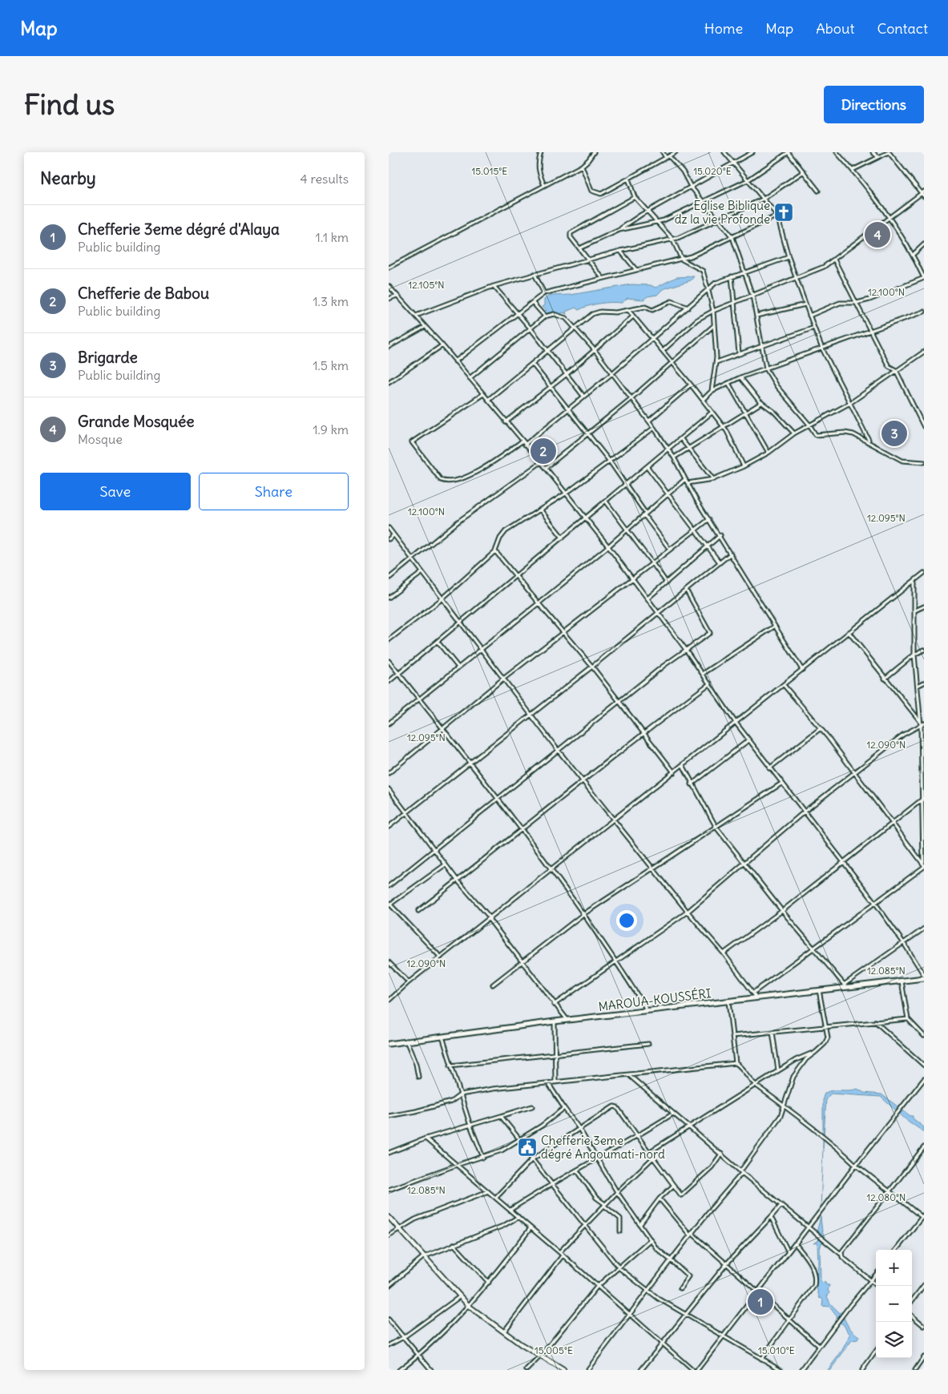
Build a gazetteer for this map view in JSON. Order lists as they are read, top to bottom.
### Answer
{
  "streets": {
    "highway": ["MAROUA-KOUSSÉRI"]
  },
  "places": {
    "church": ["Eglise Biblique dz la vie Profonde"],
    "public building": ["Chefferie 3eme dégré Angoumati-nord"]
  },
  "page": {
    "header": "Map",
    "nav": [
      "Home",
      "Map",
      "About",
      "Contact"
    ],
    "buttons": [
      "Directions",
      ["Save", "Share"]
    ],
    "title": "Find us",
    "heading": ["Nearby", "4 results"],
    "list": [
      {
        "mark": "1",
        "name": "Chefferie 3eme dégré d'Alaya",
        "note": "Public building",
        "value": "1.1 km"
      },
      {
        "mark": "2",
        "name": "Chefferie de Babou",
        "note": "Public building",
        "value": "1.3 km"
      },
      {
        "mark": "3",
        "name": "Brigarde",
        "note": "Public building",
        "value": "1.5 km"
      },
      {
        "mark": "4",
        "name": "Grande Mosquée",
        "note": "Mosque",
        "value": "1.9 km"
      }
    ],
    "pins": [
      "4",
      "3",
      "2",
      "1"
    ],
    "map_buttons": ["+", "−"]
  },
  "coordinates": [
    "15.015°E",
    "15.020°E",
    "12.105°N",
    "12.100°N",
    "12.095°N",
    "12.090°N",
    "12.085°N",
    "12.080°N",
    "15.005°E",
    "15.010°E"
  ]
}
